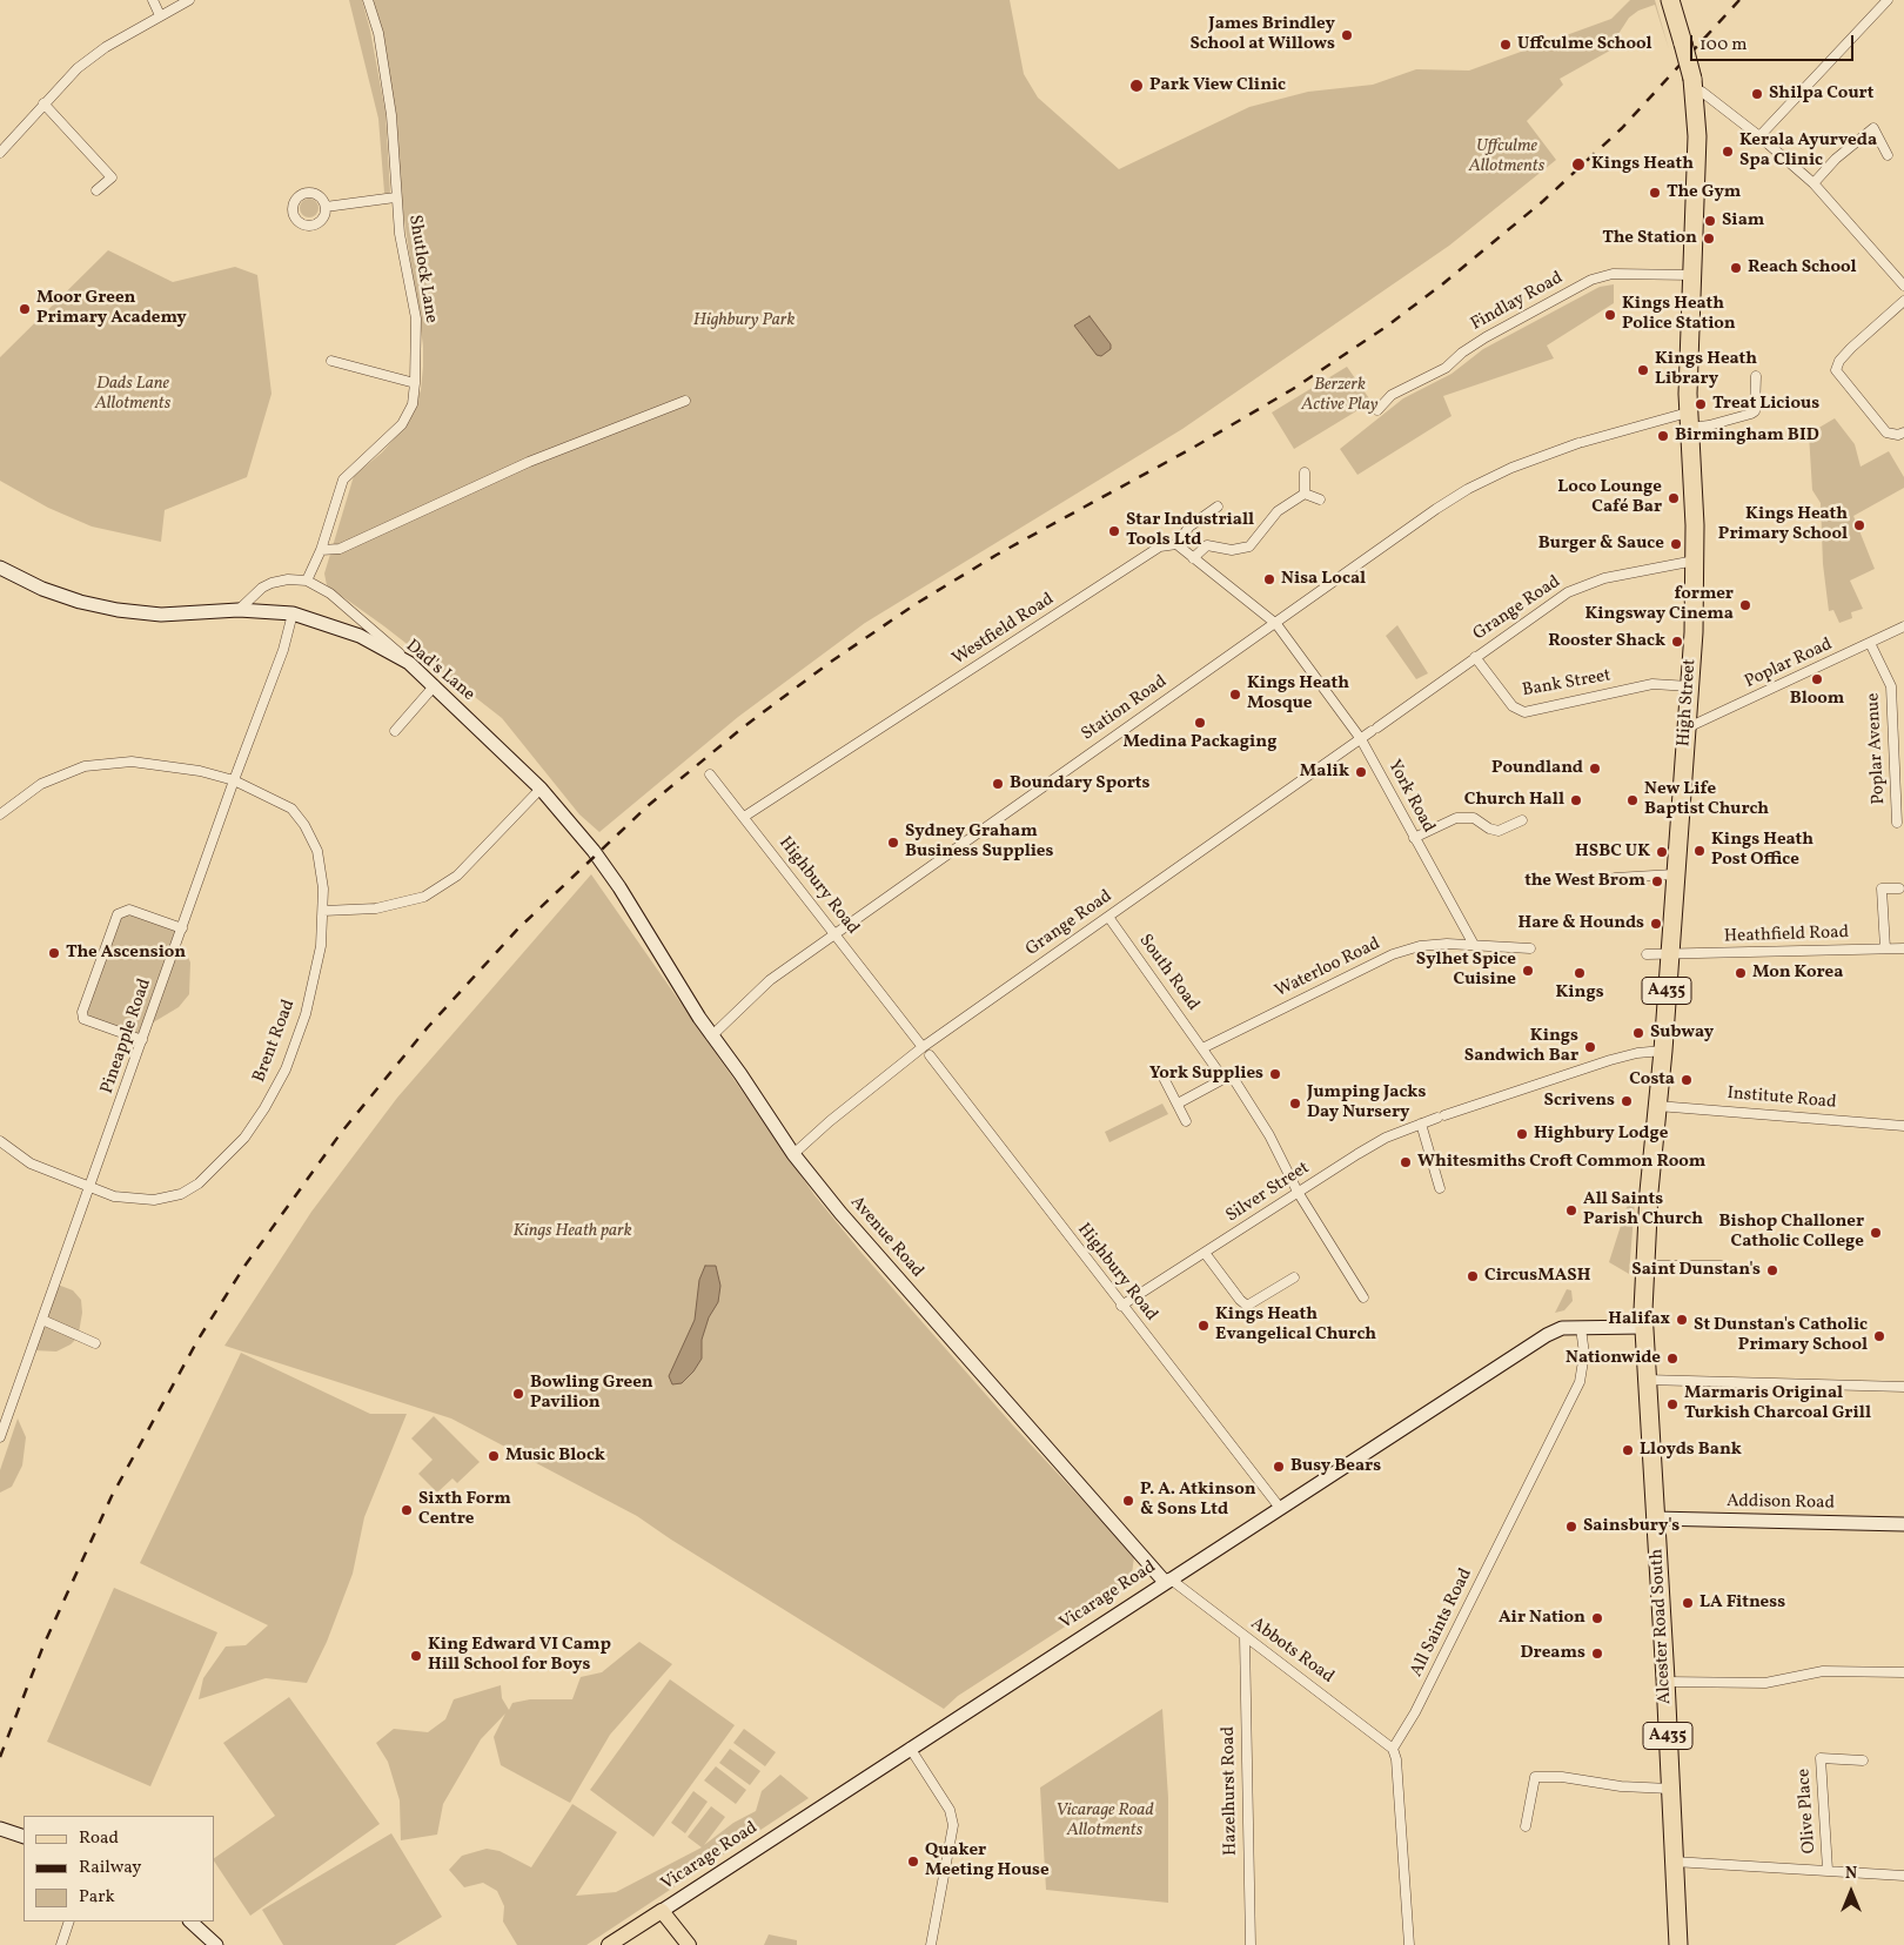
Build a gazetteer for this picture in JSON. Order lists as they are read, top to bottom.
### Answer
{
  "streets": {
    "highway": ["High Street", "A435", "Alcester Road South"],
    "main road": ["Vicarage Road"],
    "street": [
      "Shutlock Lane",
      "Findlay Road",
      "Grange Road",
      "Westfield Road",
      "Poplar Road",
      "Dad's Lane",
      "Bank Street",
      "Station Road",
      "Poplar Avenue",
      "York Road",
      "Highbury Road",
      "Heathfield Road",
      "Waterloo Road",
      "South Road",
      "Pineapple Road",
      "Brent Road",
      "Institute Road",
      "Silver Street",
      "Avenue Road",
      "Addison Road",
      "All Saints Road",
      "Abbots Road",
      "Hazelhurst Road",
      "Olive Place"
    ]
  },
  "crossings": [
    ["Findlay Road", "High Street"],
    ["Grange Road", "Bank Street"],
    ["Grange Road", "High Street"],
    ["Grange Road", "York Road"],
    ["Grange Road", "Highbury Road"],
    ["Grange Road", "South Road"],
    ["Grange Road", "Avenue Road"],
    ["Westfield Road", "Highbury Road"],
    ["Poplar Road", "High Street"],
    ["Poplar Road", "Poplar Avenue"],
    ["Dad's Lane", "Pineapple Road"],
    ["Dad's Lane", "Avenue Road"],
    ["Bank Street", "High Street"],
    ["High Street", "Station Road"],
    ["High Street", "Heathfield Road"],
    ["High Street", "A435"],
    ["High Street", "Institute Road"],
    ["High Street", "Silver Street"],
    ["High Street", "Vicarage Road"],
    ["Station Road", "York Road"],
    ["Station Road", "Highbury Road"],
    ["Station Road", "Avenue Road"],
    ["York Road", "Waterloo Road"],
    ["Highbury Road", "Silver Street"],
    ["Highbury Road", "Vicarage Road"],
    ["Waterloo Road", "South Road"],
    ["A435", "Vicarage Road"],
    ["A435", "Alcester Road South"],
    ["Pineapple Road", "Brent Road"],
    ["Avenue Road", "Vicarage Road"],
    ["Avenue Road", "Abbots Road"],
    ["Addison Road", "Alcester Road South"],
    ["Vicarage Road", "All Saints Road"],
    ["Vicarage Road", "Abbots Road"],
    ["All Saints Road", "Abbots Road"],
    ["Abbots Road", "Hazelhurst Road"]
  ],
  "parks": [
    "Uffculme Allotments",
    "Highbury Park",
    "Dads Lane Allotments",
    "Berzerk Active Play",
    "Kings Heath park",
    "Vicarage Road Allotments"
  ],
  "places": [
    "James Brindley School at Willows",
    "Uffculme School",
    "Park View Clinic",
    "Shilpa Court",
    "Kerala Ayurveda Spa Clinic",
    "Kings Heath",
    "The Gym",
    "Siam",
    "The Station",
    "Reach School",
    "Moor Green Primary Academy",
    "Kings Heath Police Station",
    "Kings Heath Library",
    "Treat Licious",
    "Birmingham BID",
    "Loco Lounge Café Bar",
    "Kings Heath Primary School",
    "Star Industriall Tools Ltd",
    "Burger & Sauce",
    "Nisa Local",
    "former Kingsway Cinema",
    "Rooster Shack",
    "Bloom",
    "Kings Heath Mosque",
    "Medina Packaging",
    "Poundland",
    "Malik",
    "Boundary Sports",
    "Church Hall",
    "New Life Baptist Church",
    "Sydney Graham Business Supplies",
    "Kings Heath Post Office",
    "HSBC UK",
    "the West Brom",
    "Hare & Hounds",
    "The Ascension",
    "Sylhet Spice Cuisine",
    "Kings",
    "Mon Korea",
    "Subway",
    "Kings Sandwich Bar",
    "York Supplies",
    "Costa",
    "Scrivens",
    "Jumping Jacks Day Nursery",
    "Highbury Lodge",
    "Whitesmiths Croft Common Room",
    "All Saints Parish Church",
    "Bishop Challoner Catholic College",
    "Saint Dunstan's",
    "CircusMASH",
    "Halifax",
    "Kings Heath Evangelical Church",
    "St Dunstan's Catholic Primary School",
    "Nationwide",
    "Bowling Green Pavilion",
    "Marmaris Original Turkish Charcoal Grill",
    "Lloyds Bank",
    "Music Block",
    "Busy Bears",
    "P. A. Atkinson & Sons Ltd",
    "Sixth Form Centre",
    "Sainsbury's",
    "LA Fitness",
    "Air Nation",
    "Dreams",
    "King Edward VI Camp Hill School for Boys",
    "Quaker Meeting House"
  ],
  "legend": ["Road", "Railway", "Park"],
  "scale_bar": "100 m",
  "north": "top"
}
